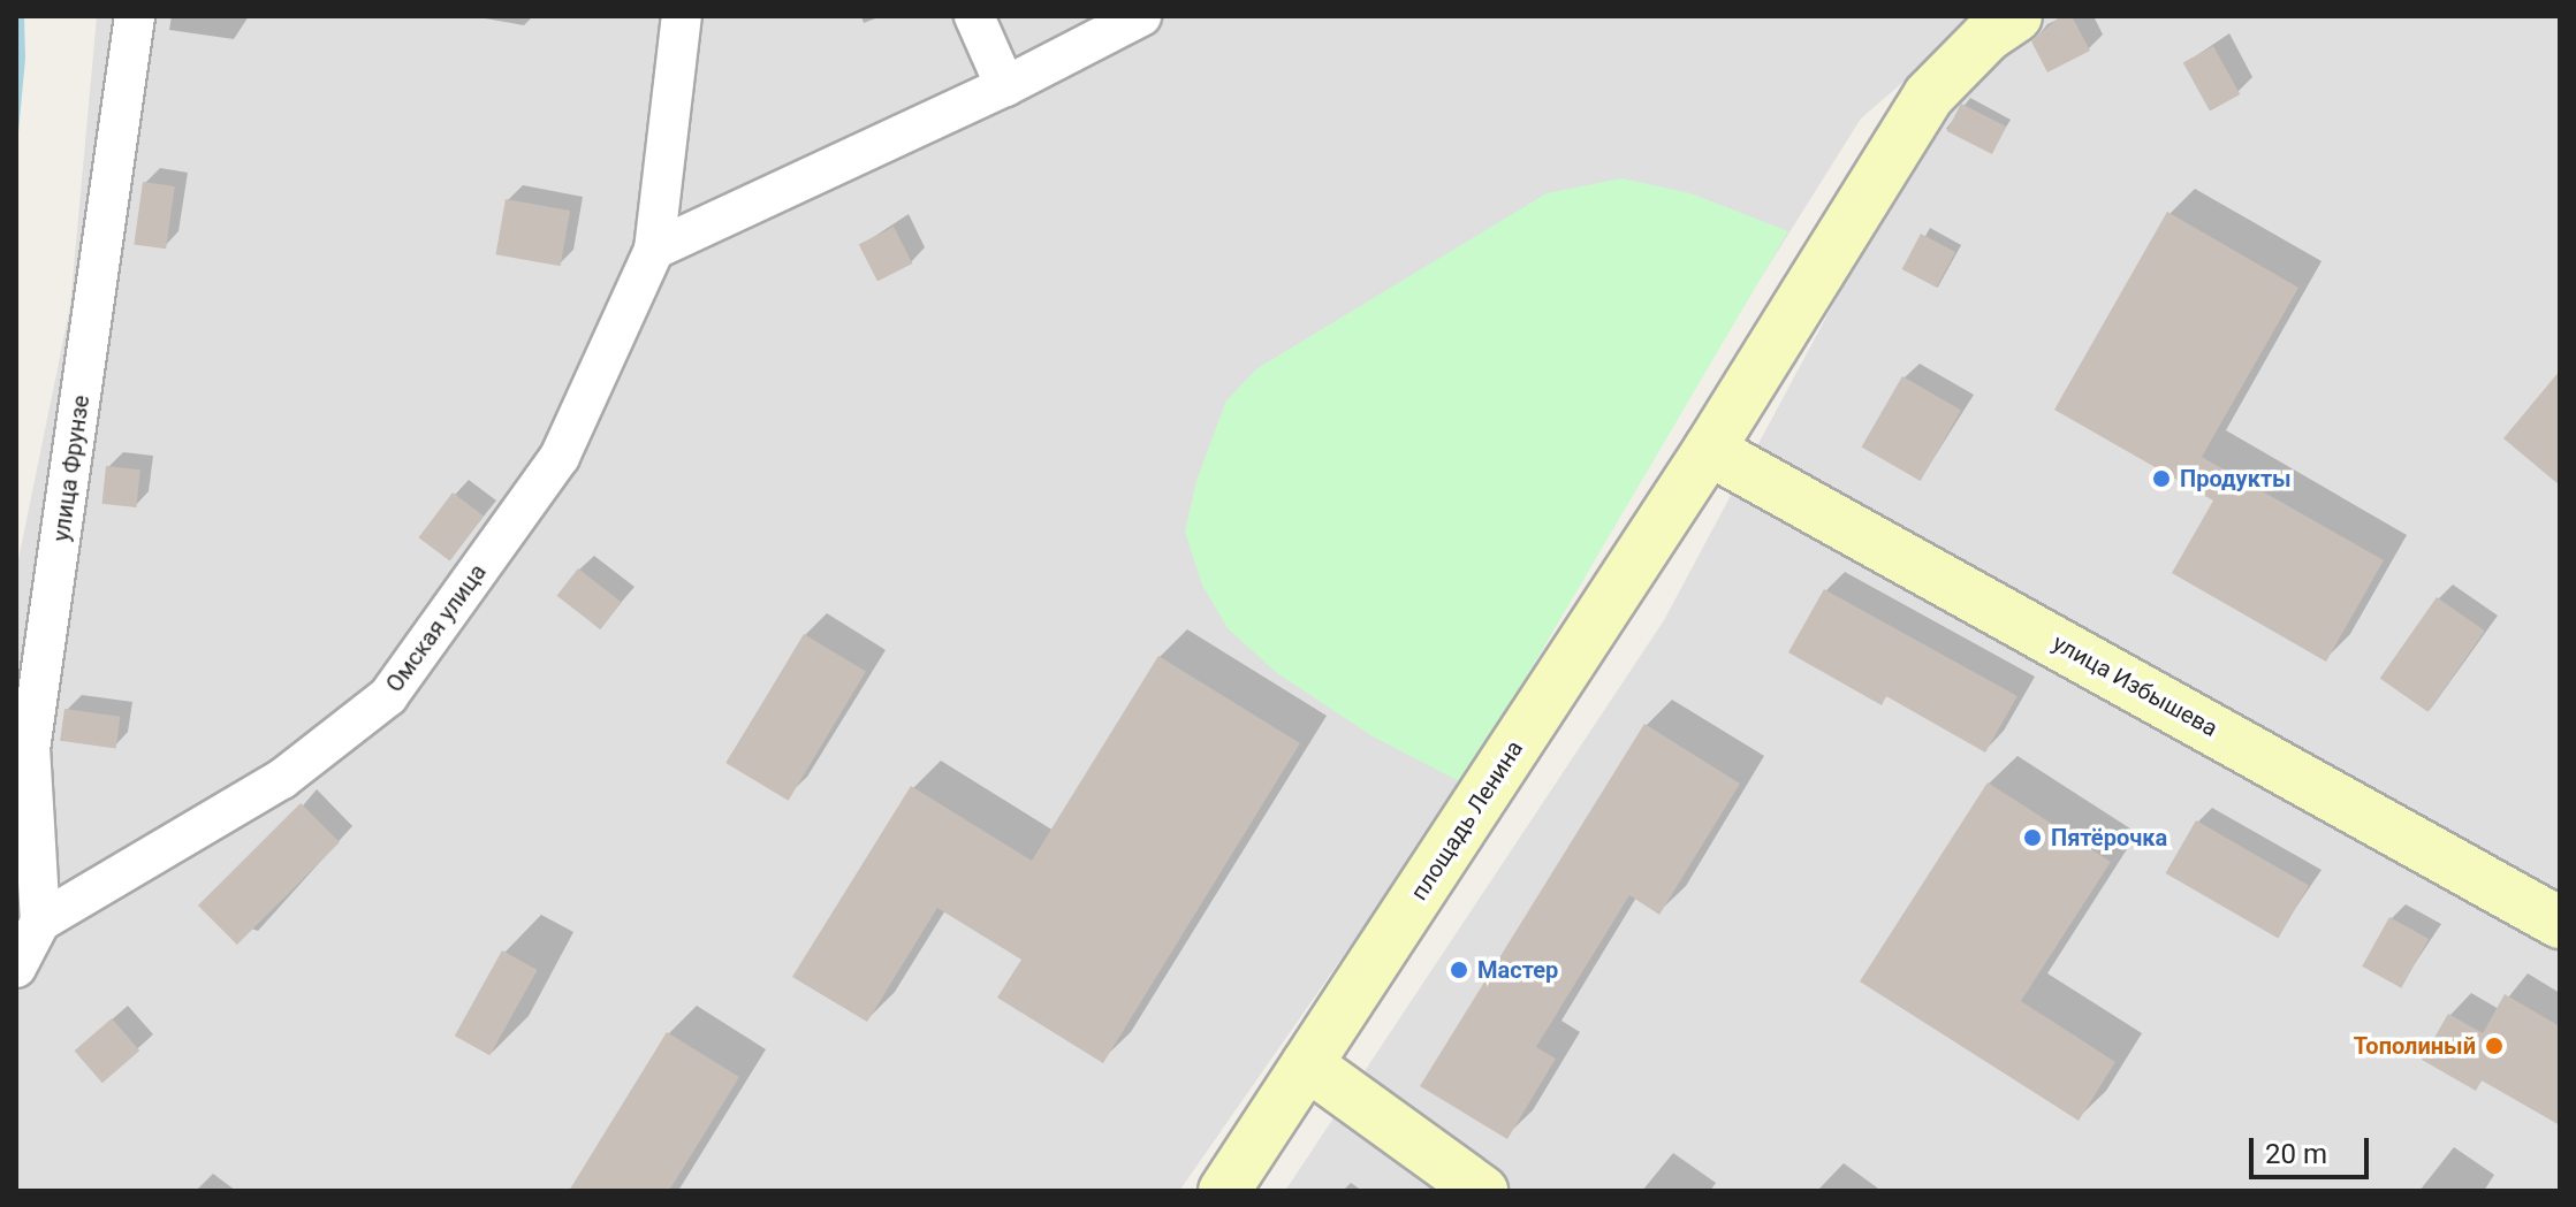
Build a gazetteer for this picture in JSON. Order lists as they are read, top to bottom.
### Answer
{
  "streets": {
    "street": [
      "улица Фрунзе",
      "Омская улица",
      "улица Избышева",
      "площадь Ленина"
    ]
  },
  "crossings": [
    ["улица Фрунзе", "Омская улица"],
    ["улица Избышева", "площадь Ленина"]
  ],
  "places": [
    "Продукты",
    "Пятёрочка",
    "Мастер",
    "Тополиный"
  ],
  "scale_bar": "20 m"
}
